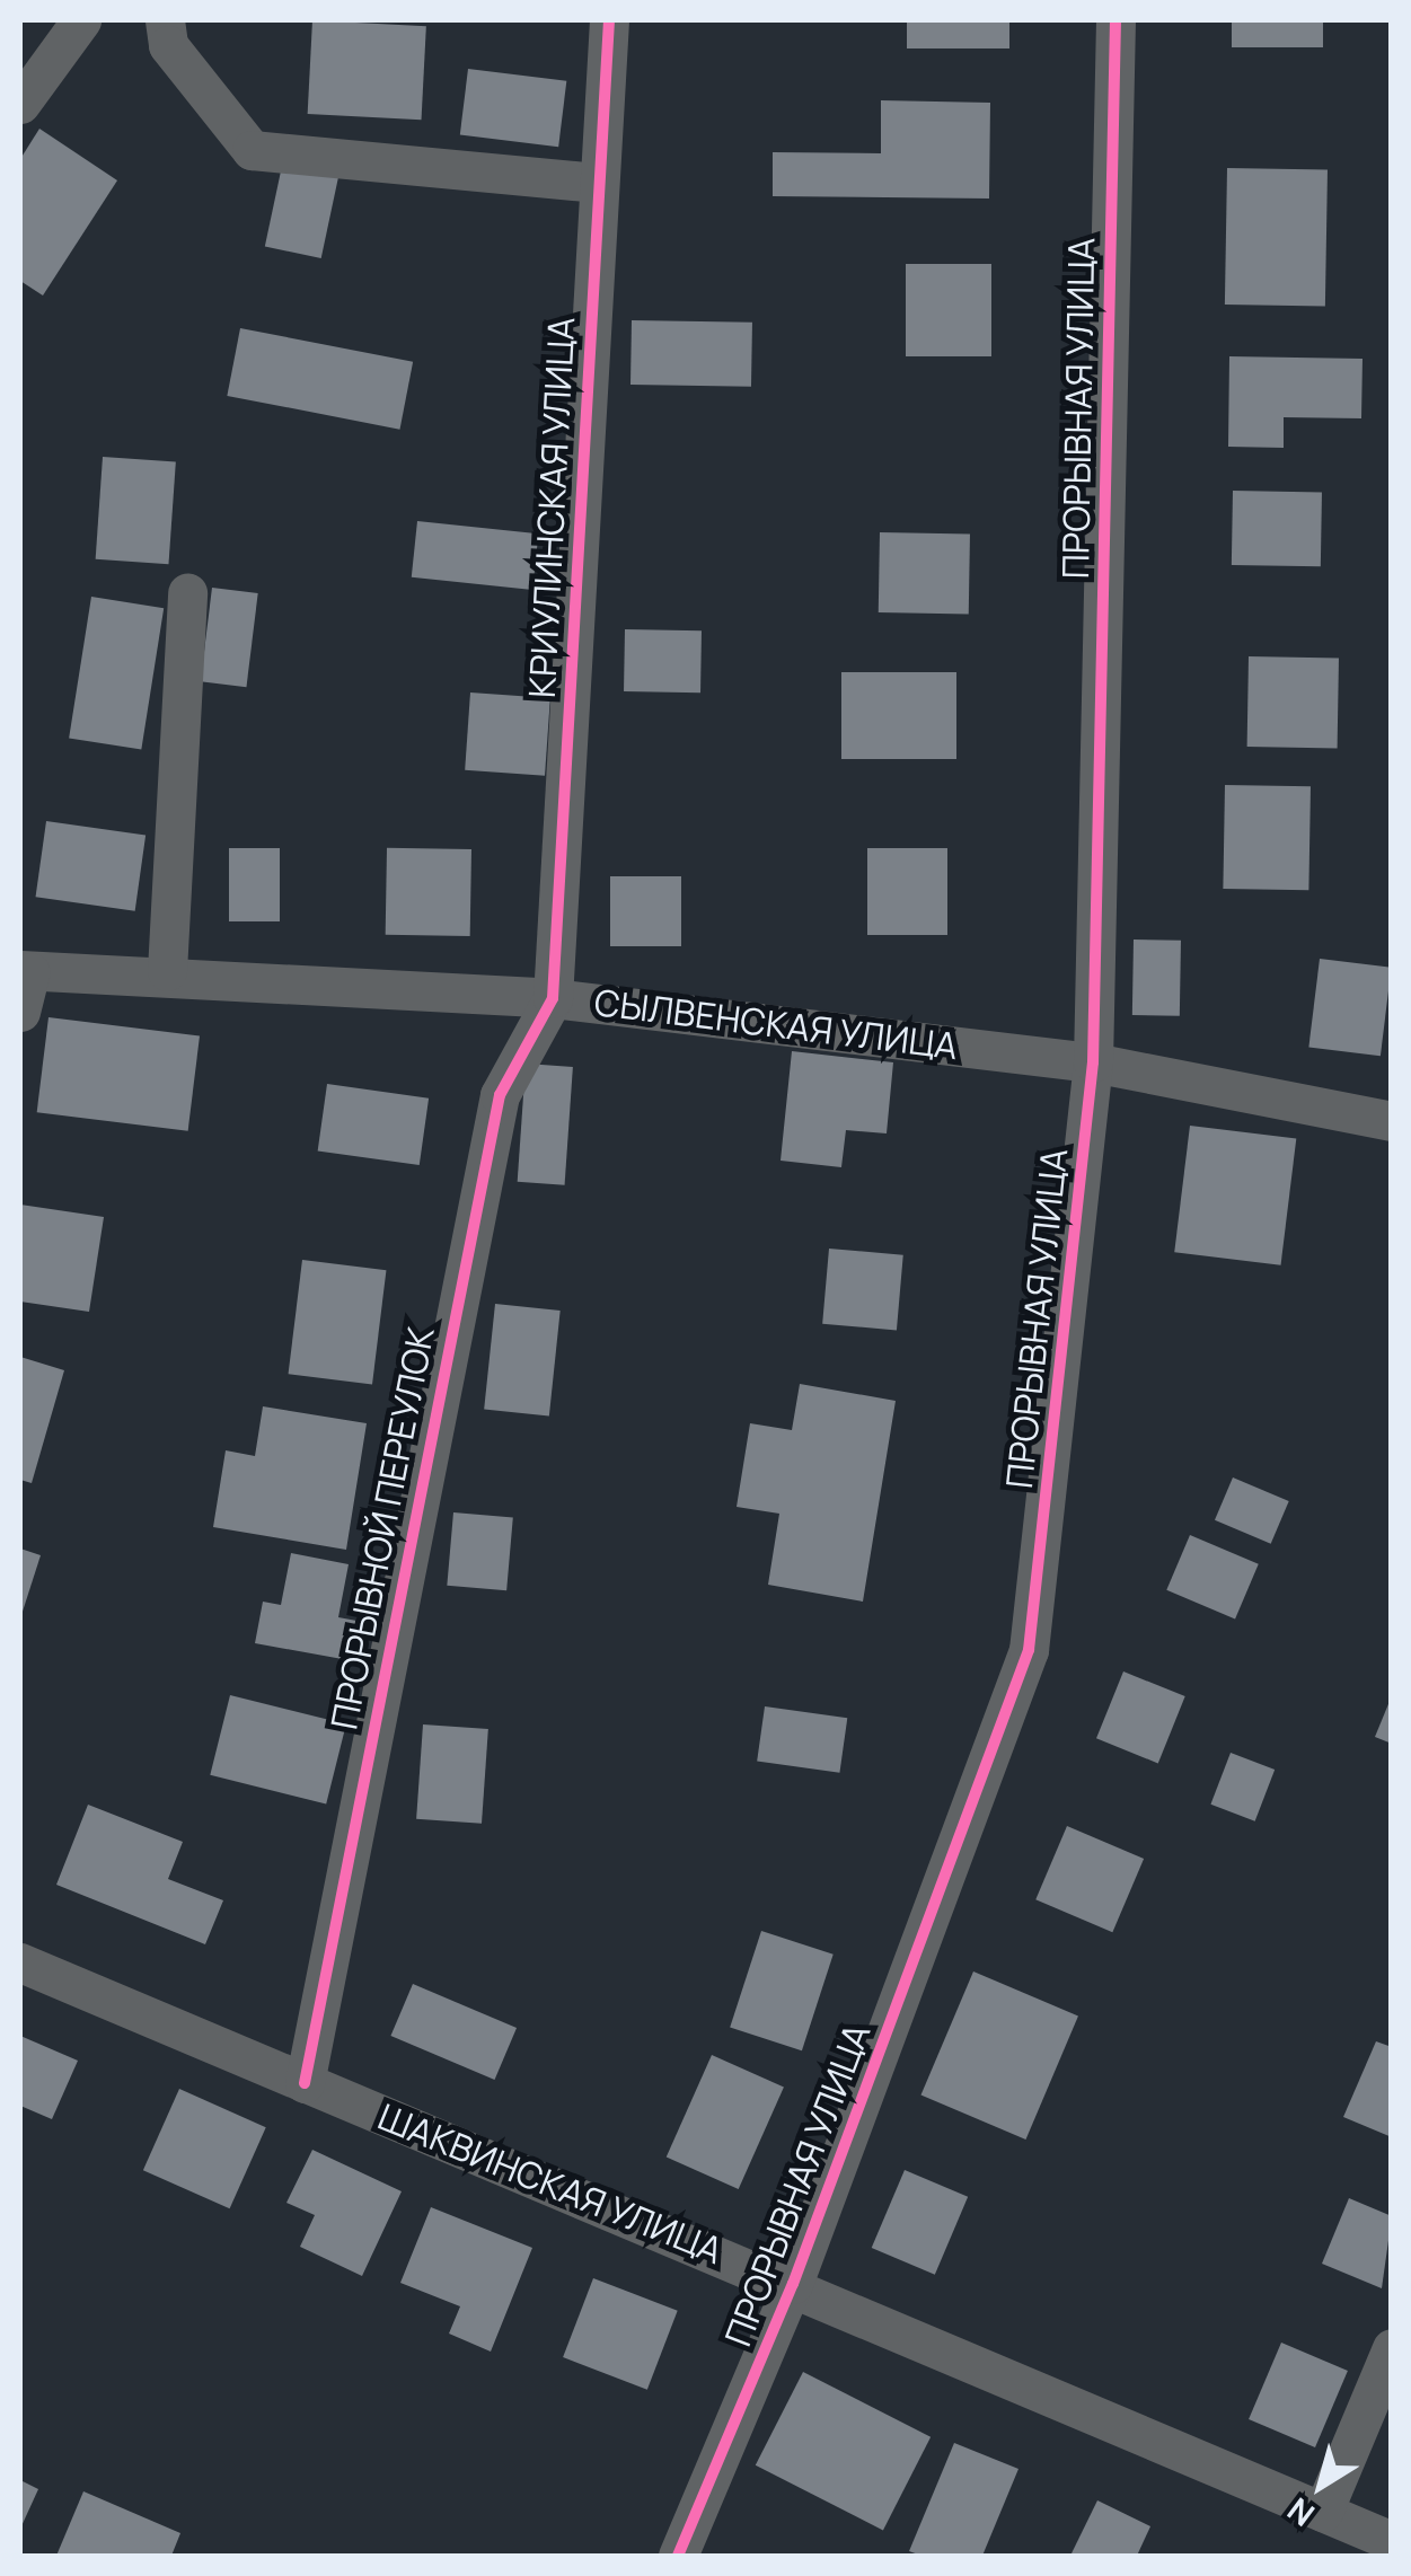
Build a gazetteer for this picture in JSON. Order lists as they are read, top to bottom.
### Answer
{
  "streets": {
    "street": [
      "ПРОРЫВНАЯ УЛИЦА",
      "КРИУЛИНСКАЯ УЛИЦА",
      "СЫЛВЕНСКАЯ УЛИЦА",
      "ПРОРЫВНОЙ ПЕРЕУЛОК",
      "ШАКВИНСКАЯ УЛИЦА"
    ]
  },
  "crossings": [
    ["ПРОРЫВНАЯ УЛИЦА", "СЫЛВЕНСКАЯ УЛИЦА"],
    ["ПРОРЫВНАЯ УЛИЦА", "ШАКВИНСКАЯ УЛИЦА"],
    ["КРИУЛИНСКАЯ УЛИЦА", "СЫЛВЕНСКАЯ УЛИЦА"],
    ["КРИУЛИНСКАЯ УЛИЦА", "ПРОРЫВНОЙ ПЕРЕУЛОК"],
    ["СЫЛВЕНСКАЯ УЛИЦА", "ПРОРЫВНОЙ ПЕРЕУЛОК"],
    ["ПРОРЫВНОЙ ПЕРЕУЛОК", "ШАКВИНСКАЯ УЛИЦА"]
  ],
  "north": "bottom left"
}
